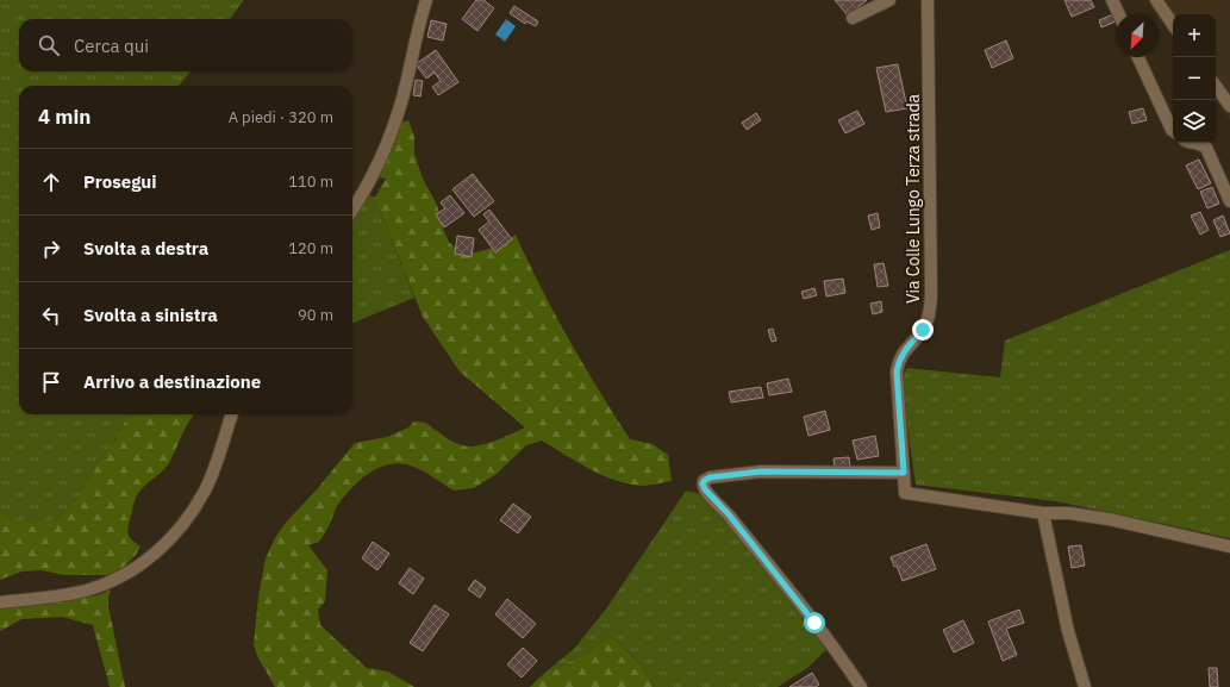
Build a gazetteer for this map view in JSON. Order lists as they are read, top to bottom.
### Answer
{
  "streets": {
    "street": ["Via Colle Lungo Terza strada"]
  },
  "north": "bottom left",
  "page": {
    "map_buttons": ["+", "−"],
    "search": "Cerca qui",
    "heading": ["4 min", "A piedi · 320 m"],
    "list": [
      ["Prosegui", "110 m"],
      ["Svolta a destra", "120 m"],
      ["Svolta a sinistra", "90 m"],
      "Arrivo a destinazione"
    ]
  }
}
